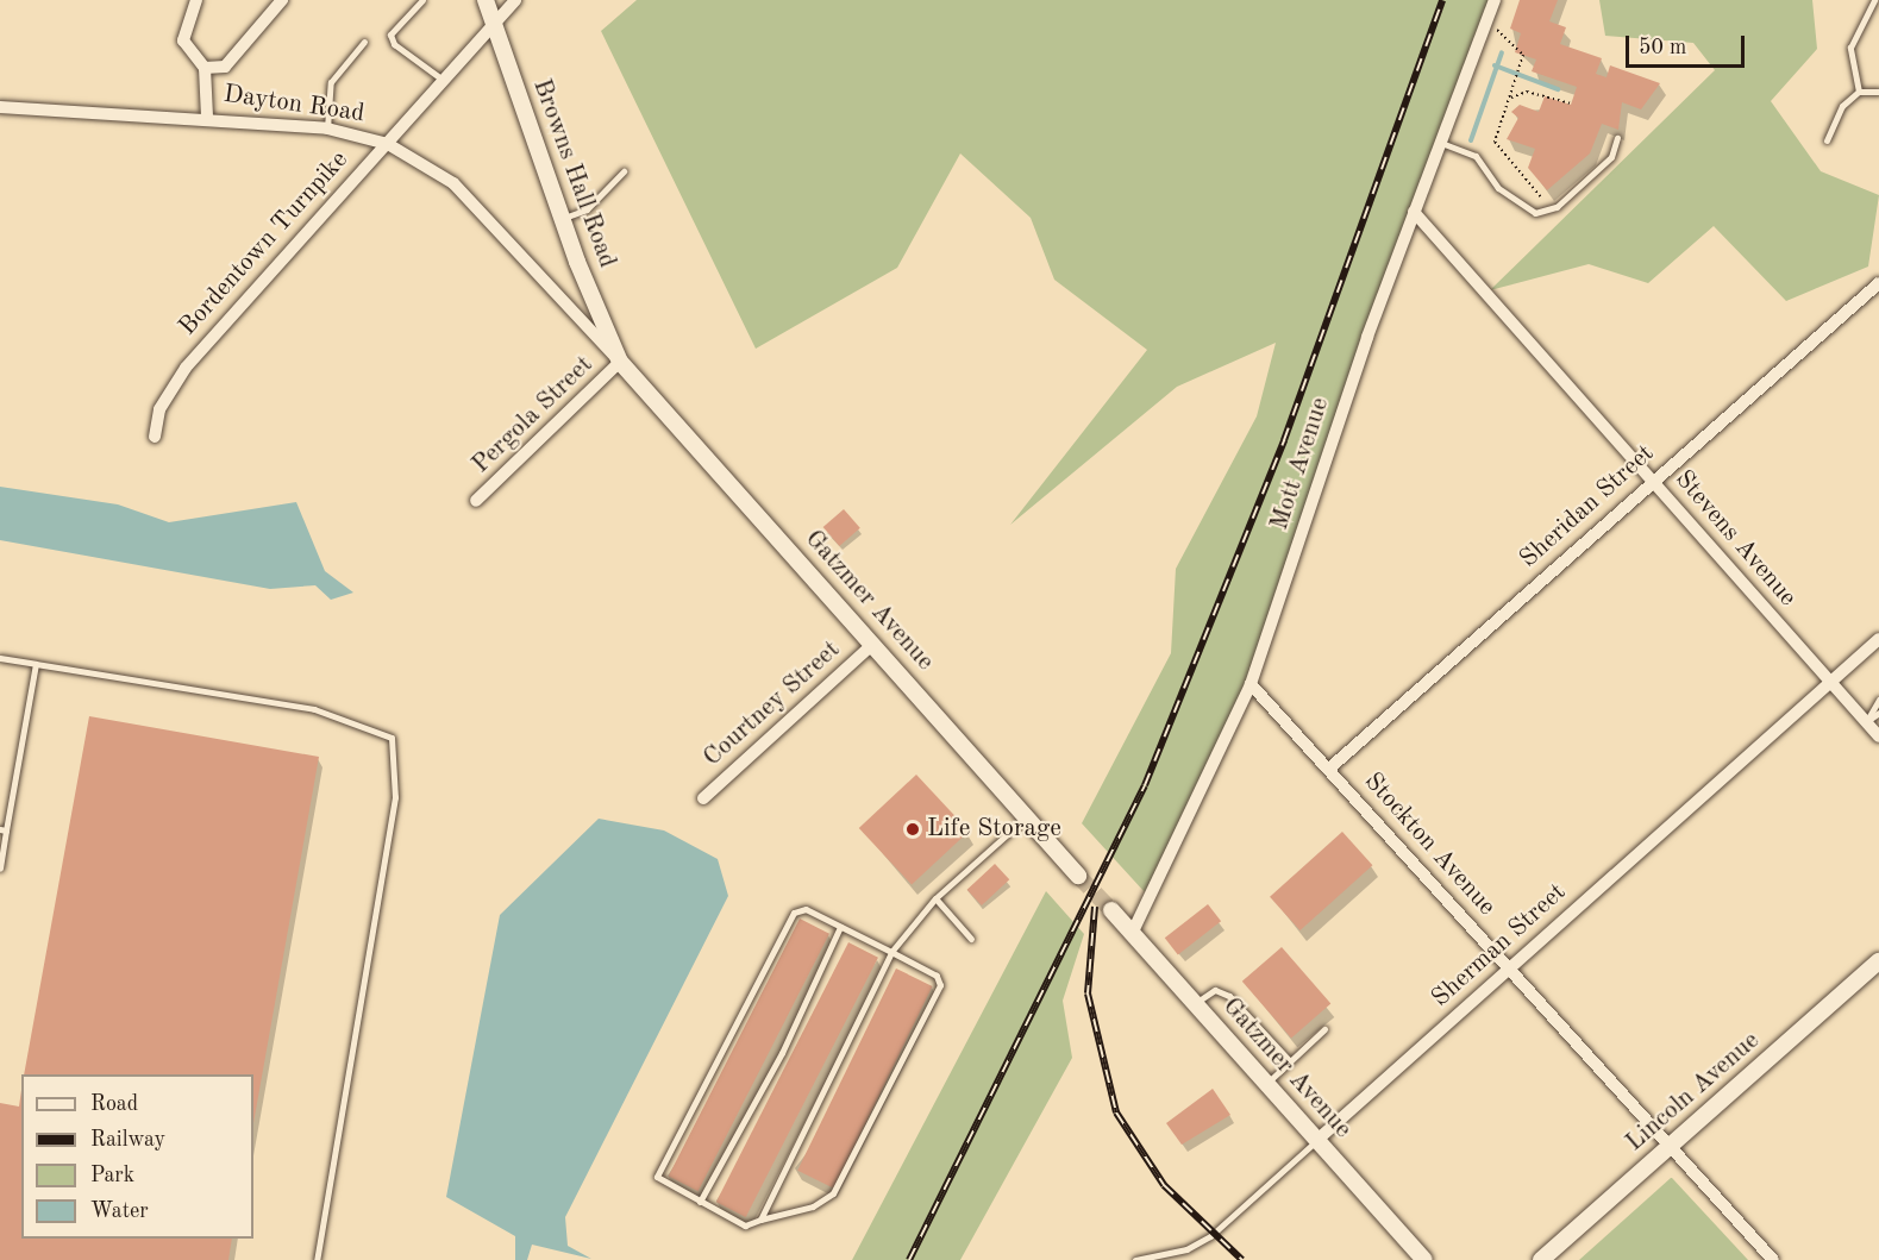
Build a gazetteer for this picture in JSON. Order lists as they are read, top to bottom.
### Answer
{
  "streets": {
    "street": [
      "Dayton Road",
      "Browns Hall Road",
      "Bordentown Turnpike",
      "Pergola Street",
      "Mott Avenue",
      "Sheridan Street",
      "Stevens Avenue",
      "Gatzmer Avenue",
      "Courtney Street",
      "Stockton Avenue",
      "Sherman Street",
      "Lincoln Avenue"
    ]
  },
  "crossings": [
    ["Dayton Road", "Browns Hall Road"],
    ["Dayton Road", "Bordentown Turnpike"],
    ["Dayton Road", "Pergola Street"],
    ["Dayton Road", "Gatzmer Avenue"],
    ["Browns Hall Road", "Bordentown Turnpike"],
    ["Browns Hall Road", "Pergola Street"],
    ["Browns Hall Road", "Gatzmer Avenue"],
    ["Pergola Street", "Gatzmer Avenue"],
    ["Mott Avenue", "Stevens Avenue"],
    ["Mott Avenue", "Gatzmer Avenue"],
    ["Mott Avenue", "Stockton Avenue"],
    ["Sheridan Street", "Stevens Avenue"],
    ["Sheridan Street", "Stockton Avenue"],
    ["Stevens Avenue", "Sherman Street"],
    ["Gatzmer Avenue", "Courtney Street"],
    ["Gatzmer Avenue", "Sherman Street"],
    ["Stockton Avenue", "Sherman Street"],
    ["Stockton Avenue", "Lincoln Avenue"]
  ],
  "places": ["Life Storage"],
  "legend": [
    "Road",
    "Railway",
    "Park",
    "Water"
  ],
  "scale_bar": "50 m"
}
